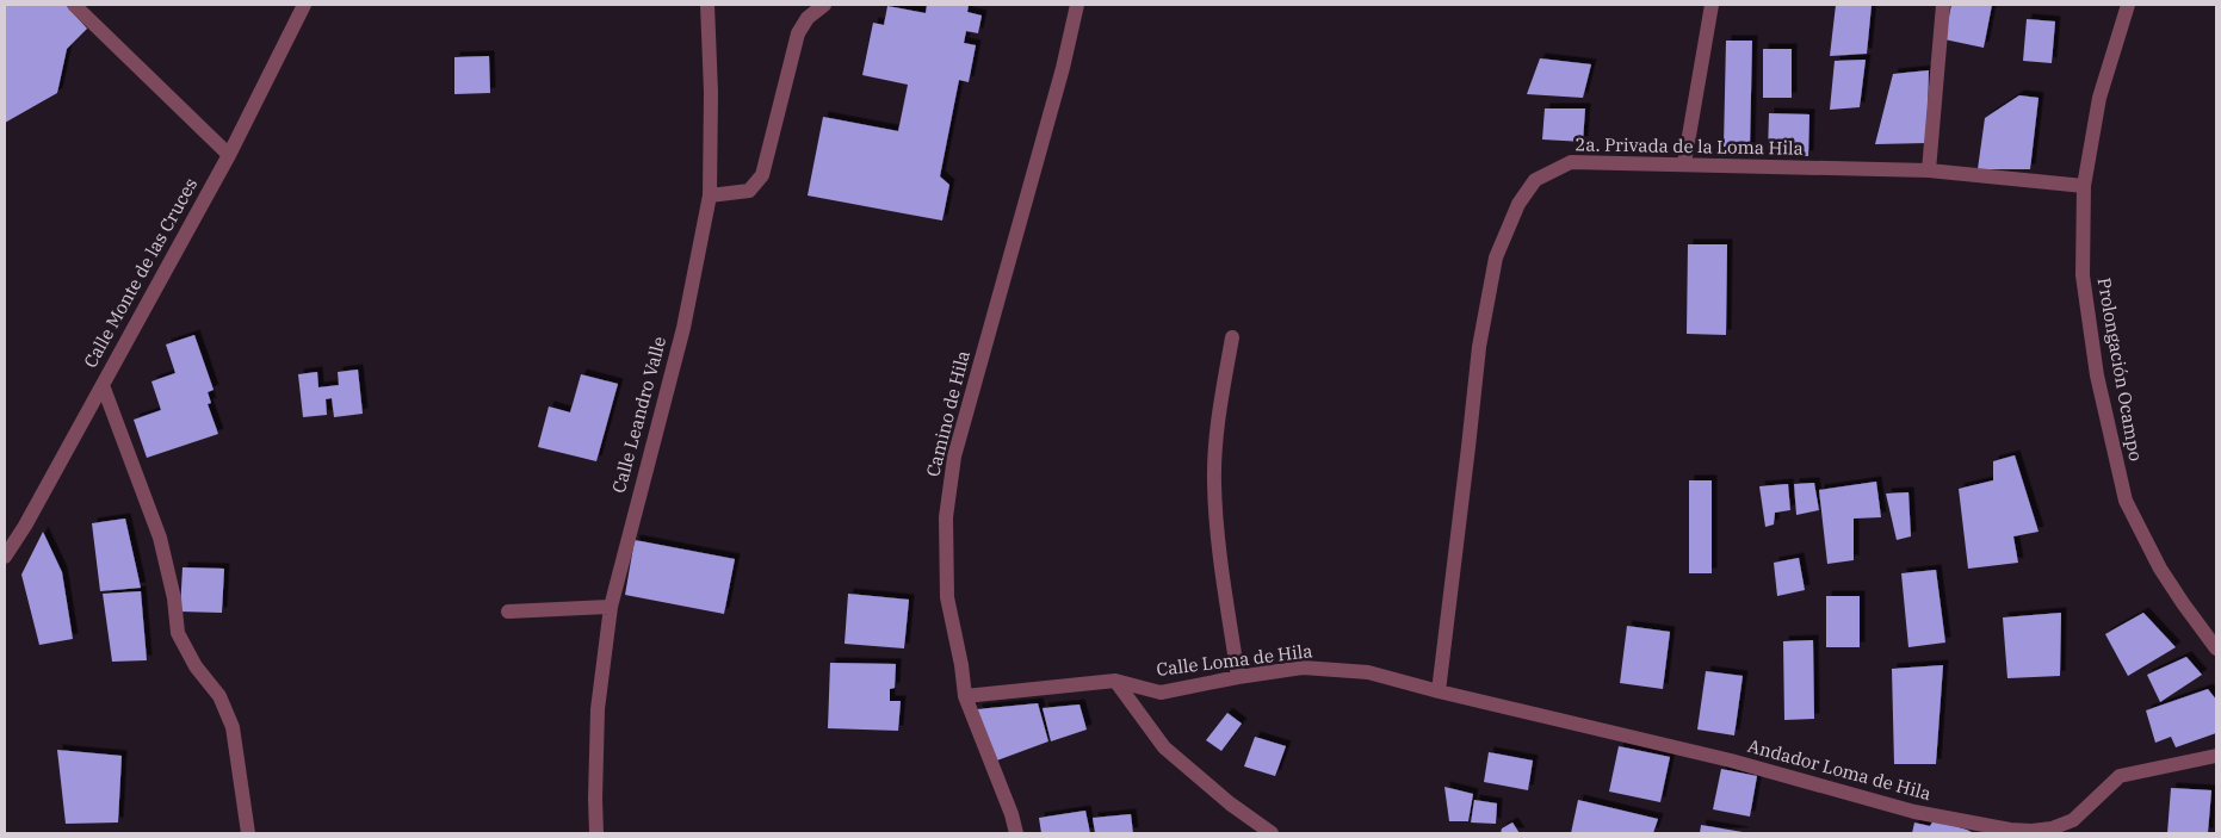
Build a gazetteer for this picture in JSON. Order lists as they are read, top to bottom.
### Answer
{
  "streets": {
    "street": [
      "2a. Privada de la Loma Hila",
      "Calle Monte de las Cruces",
      "Prolongación Ocampo",
      "Camino de Hila",
      "Calle Leandro Valle",
      "Calle Loma de Hila",
      "Andador Loma de Hila"
    ]
  },
  "crossings": [
    ["2a. Privada de la Loma Hila", "Prolongación Ocampo"],
    ["2a. Privada de la Loma Hila", "Calle Loma de Hila"],
    ["2a. Privada de la Loma Hila", "Andador Loma de Hila"],
    ["Camino de Hila", "Calle Loma de Hila"],
    ["Calle Loma de Hila", "Andador Loma de Hila"]
  ]
}
